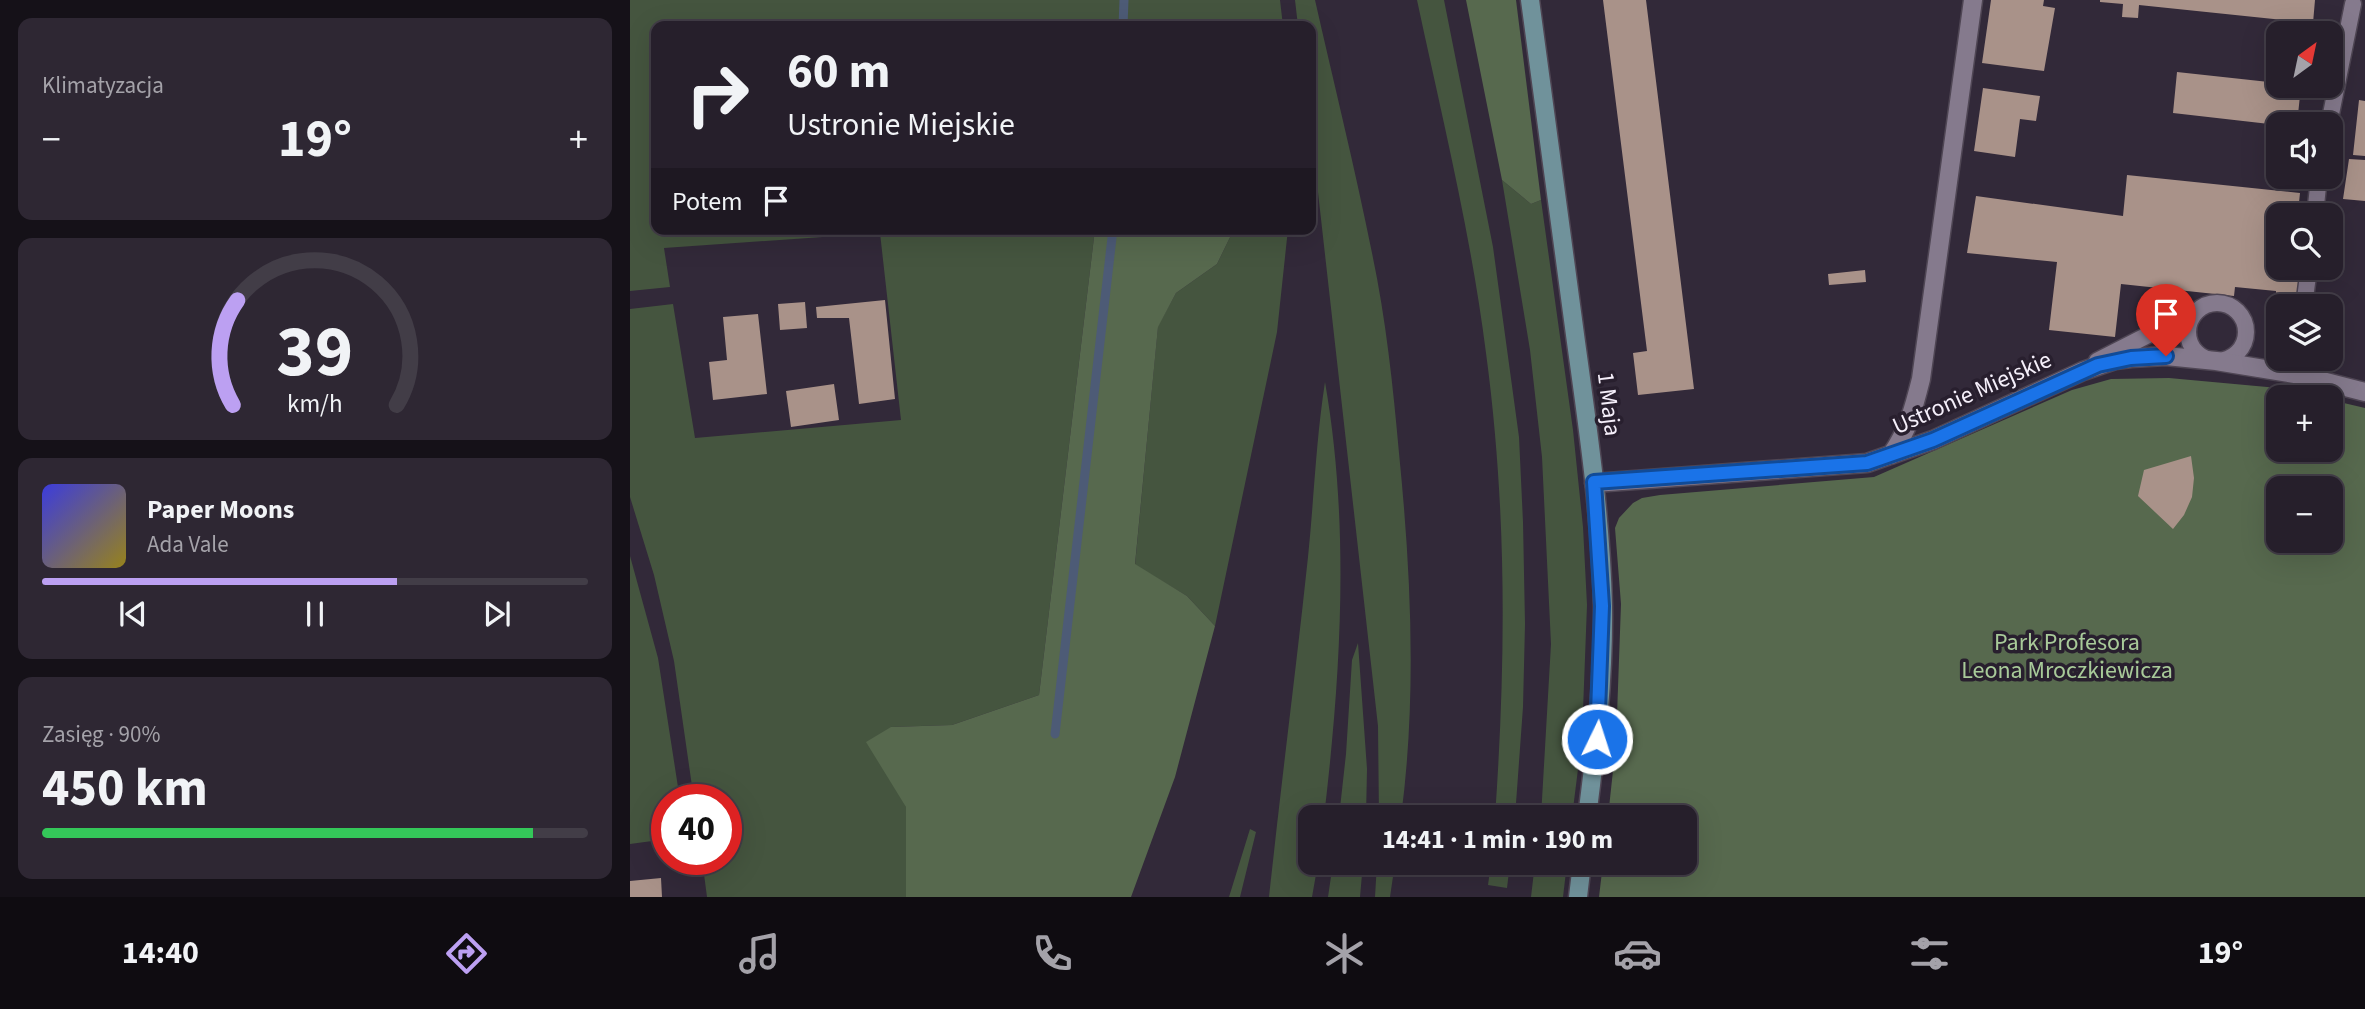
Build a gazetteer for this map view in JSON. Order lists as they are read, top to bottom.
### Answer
{
  "streets": {
    "street": ["Ustronie Miejskie", "1 Maja"]
  },
  "crossings": [
    ["Ustronie Miejskie", "1 Maja"]
  ],
  "parks": ["Park Profesora Leona Mroczkiewicza"],
  "north": "top right",
  "page": {
    "tile": [
      "Klimatyzacja",
      ["Zasięg · 90%", "450 km"]
    ],
    "map_buttons": ["+", "−"],
    "turn": ["60 m", "Ustronie Miejskie"],
    "heat": ["−", "19°", "+"],
    "then": "Potem",
    "song": ["Paper Moons", "Ada Vale"],
    "limit": "40",
    "trip": "14:41 · 1 min · 190 m",
    "tabs": ["14:40", "19°"],
    "gauge": ["39", "km/h"]
  }
}
